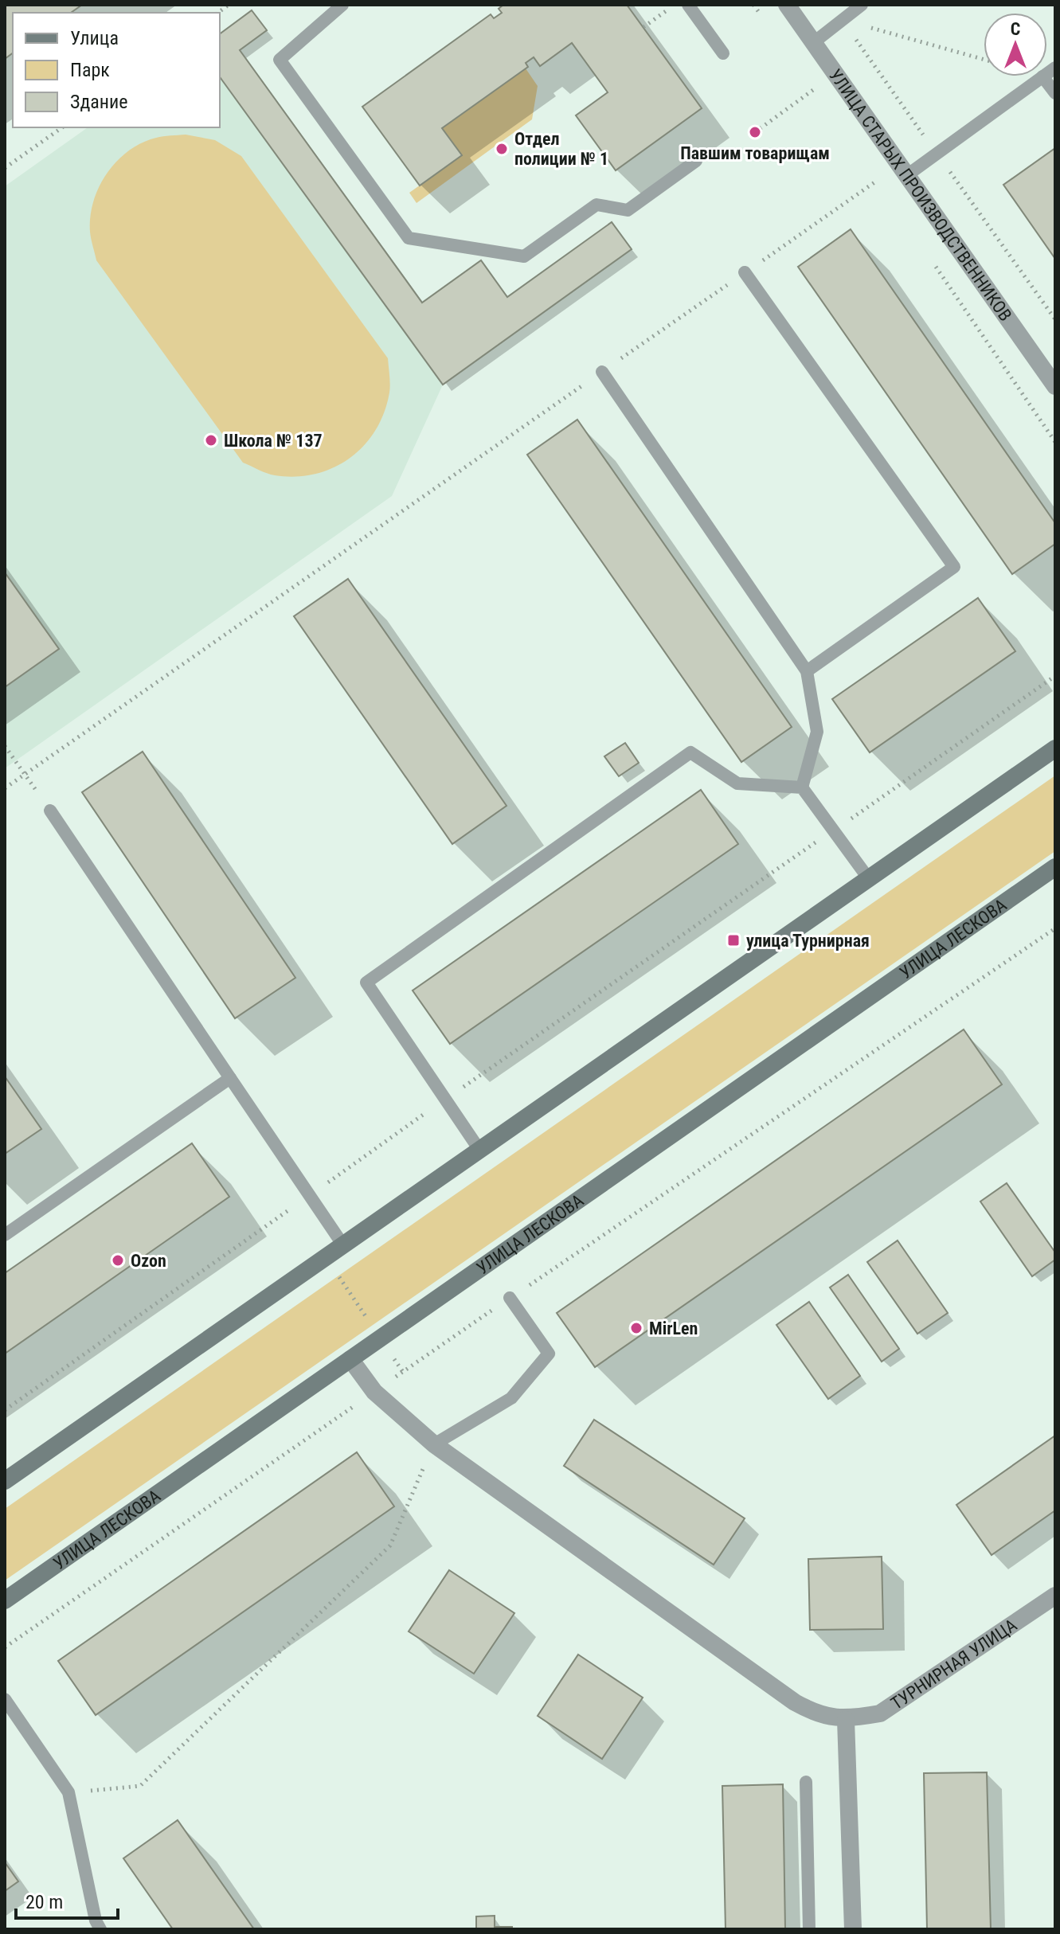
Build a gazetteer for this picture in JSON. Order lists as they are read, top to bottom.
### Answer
{
  "streets": {
    "main road": ["УЛИЦА ЛЕСКОВА"],
    "street": ["УЛИЦА СТАРЫХ ПРОИЗВОДСТВЕННИКОВ", "ТУРНИРНАЯ УЛИЦА"]
  },
  "places": {
    "other": [
      "Павшим товарищам",
      "Отдел полиции № 1",
      "Школа № 137",
      "Ozon",
      "MirLen"
    ],
    "transit": ["улица Турнирная"]
  },
  "legend": ["Улица", "Парк", "Здание"],
  "scale_bar": "20 m",
  "north": "top"
}
